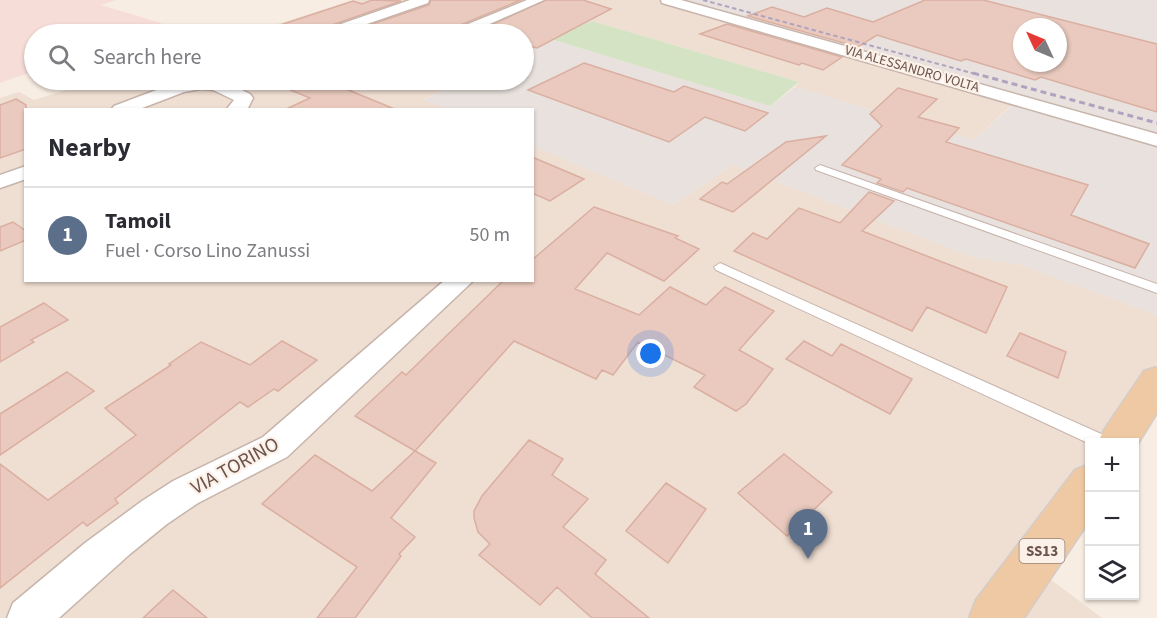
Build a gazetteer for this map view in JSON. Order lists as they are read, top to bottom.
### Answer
{
  "streets": {
    "main road": ["SS13"],
    "street": ["VIA ALESSANDRO VOLTA", "VIA TORINO"]
  },
  "north": "top left",
  "page": {
    "search": "Search here",
    "heading": "Nearby",
    "list": [
      {
        "mark": "1",
        "name": "Tamoil",
        "note": "Fuel · Corso Lino Zanussi",
        "value": "50 m"
      }
    ],
    "map_buttons": ["+", "−"],
    "pins": "1"
  }
}
